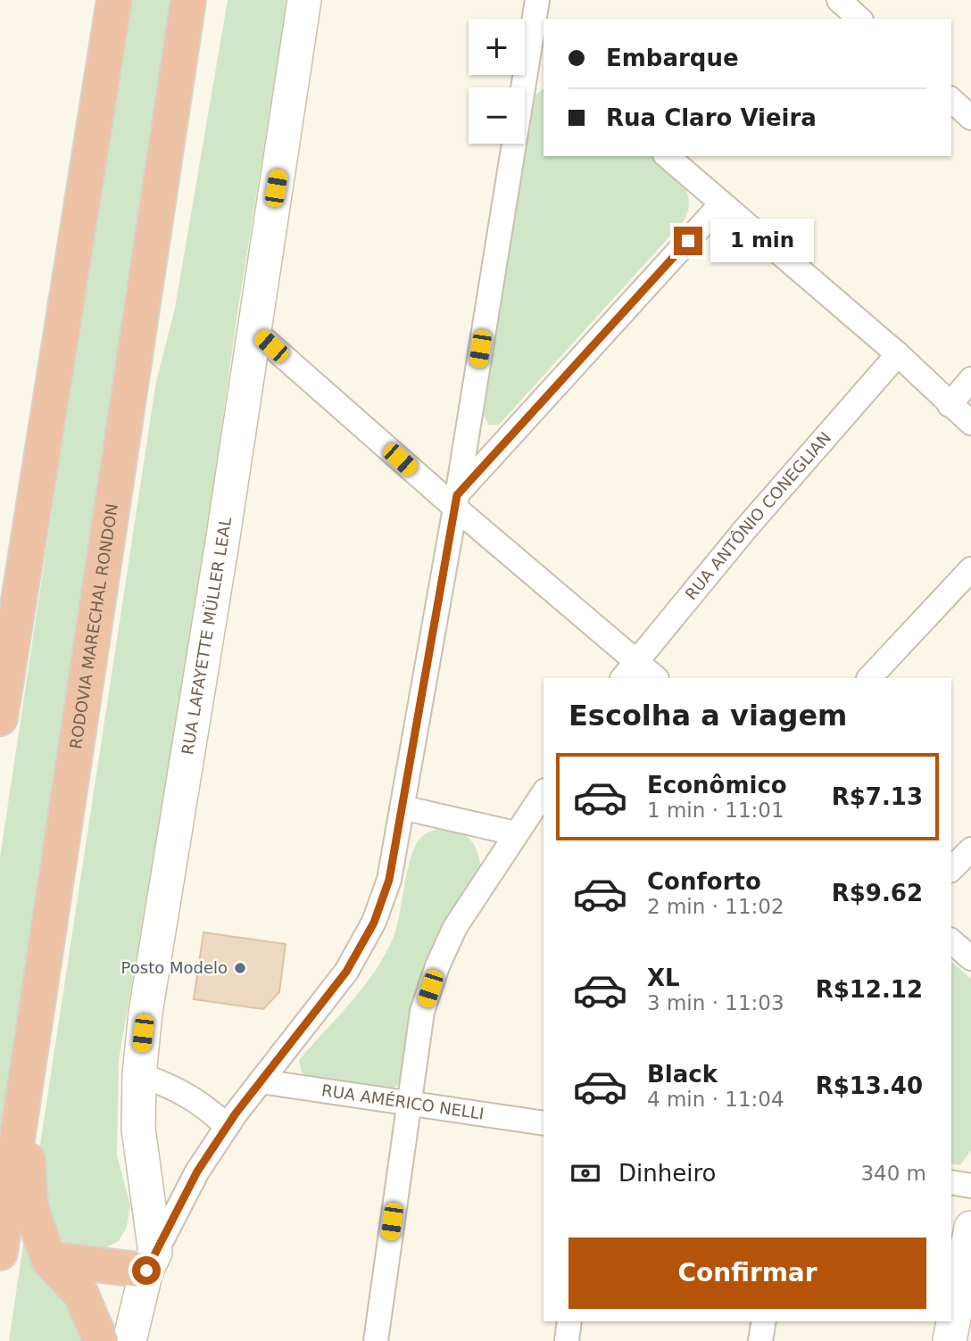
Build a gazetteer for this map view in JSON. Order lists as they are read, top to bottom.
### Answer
{
  "streets": {
    "highway": ["RODOVIA MARECHAL RONDON"],
    "street": ["RUA ANTÔNIO CONEGLIAN", "RUA LAFAYETTE MÜLLER LEAL", "RUA AMÉRICO NELLI"]
  },
  "places": ["Posto Modelo"],
  "page": {
    "map_buttons": ["+", "−"],
    "banner": ["Embarque", "Rua Claro Vieira"],
    "bubble": "1 min",
    "heading": "Escolha a viagem",
    "list": [
      {
        "name": "Econômico",
        "note": "1 min · 11:01",
        "value": "R$7.13"
      },
      {
        "name": "Conforto",
        "note": "2 min · 11:02",
        "value": "R$9.62"
      },
      {
        "name": "XL",
        "note": "3 min · 11:03",
        "value": "R$12.12"
      },
      {
        "name": "Black",
        "note": "4 min · 11:04",
        "value": "R$13.40"
      }
    ],
    "pay": ["Dinheiro", "340 m"],
    "buttons": "Confirmar"
  }
}
